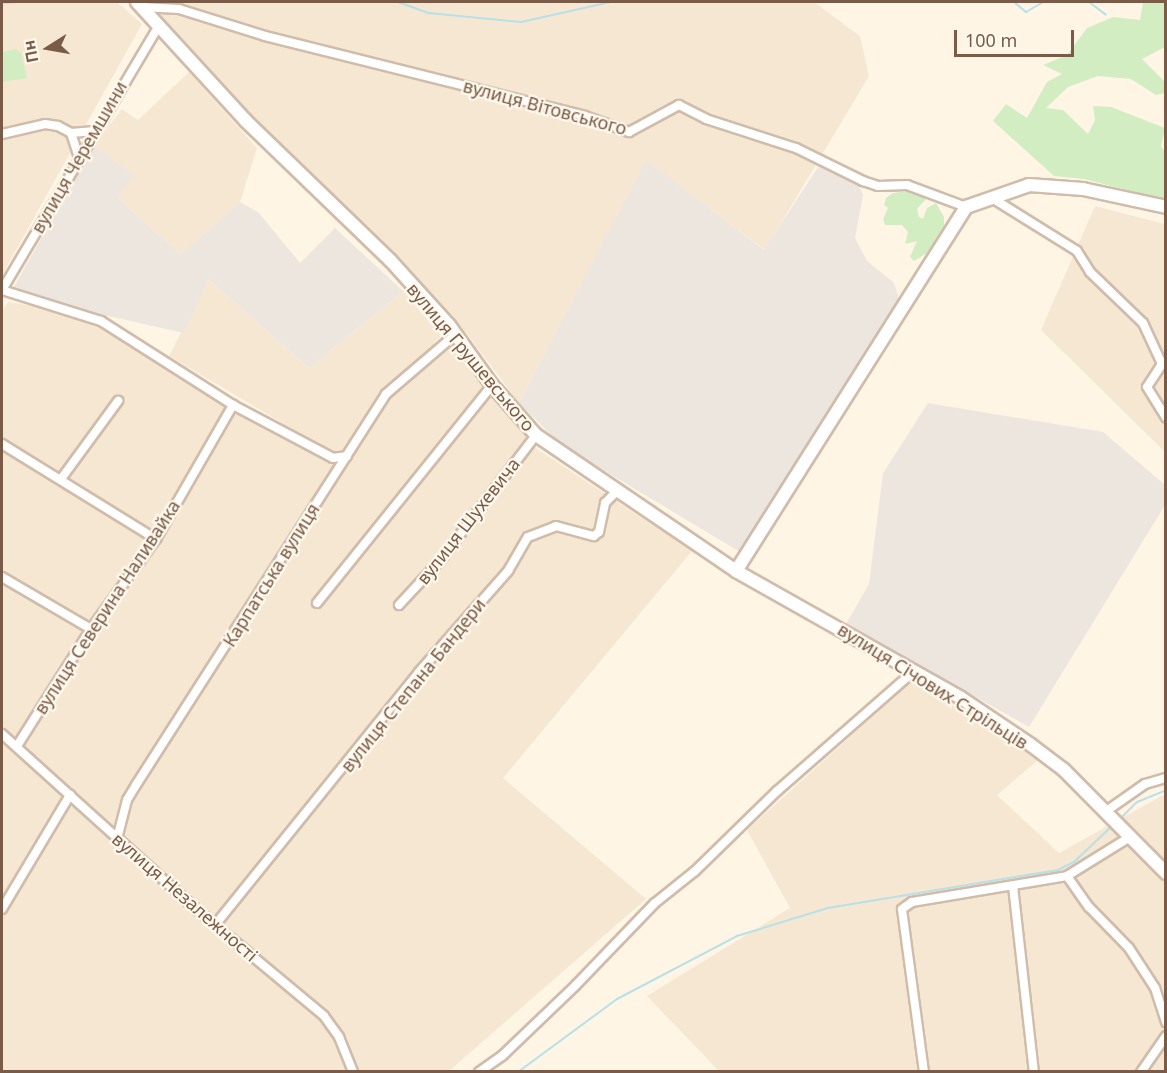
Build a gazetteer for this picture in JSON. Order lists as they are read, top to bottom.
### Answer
{
  "streets": {
    "street": [
      "вулиця Вітовського",
      "вулиця Черемшини",
      "вулиця Грушевського",
      "вулиця Шухевича",
      "Карпатська вулиця",
      "вулиця Северина Наливайка",
      "вулиця Степана Бандери",
      "вулиця Січових Стрільців",
      "вулиця Незалежності"
    ]
  },
  "crossings": [
    ["вулиця Вітовського", "вулиця Грушевського"],
    ["вулиця Черемшини", "вулиця Грушевського"],
    ["вулиця Грушевського", "вулиця Шухевича"],
    ["вулиця Грушевського", "Карпатська вулиця"],
    ["вулиця Грушевського", "вулиця Степана Бандери"],
    ["вулиця Грушевського", "вулиця Січових Стрільців"],
    ["Карпатська вулиця", "вулиця Незалежності"],
    ["вулиця Северина Наливайка", "вулиця Незалежності"],
    ["вулиця Степана Бандери", "вулиця Незалежності"]
  ],
  "scale_bar": "100 m",
  "north": "left"
}
